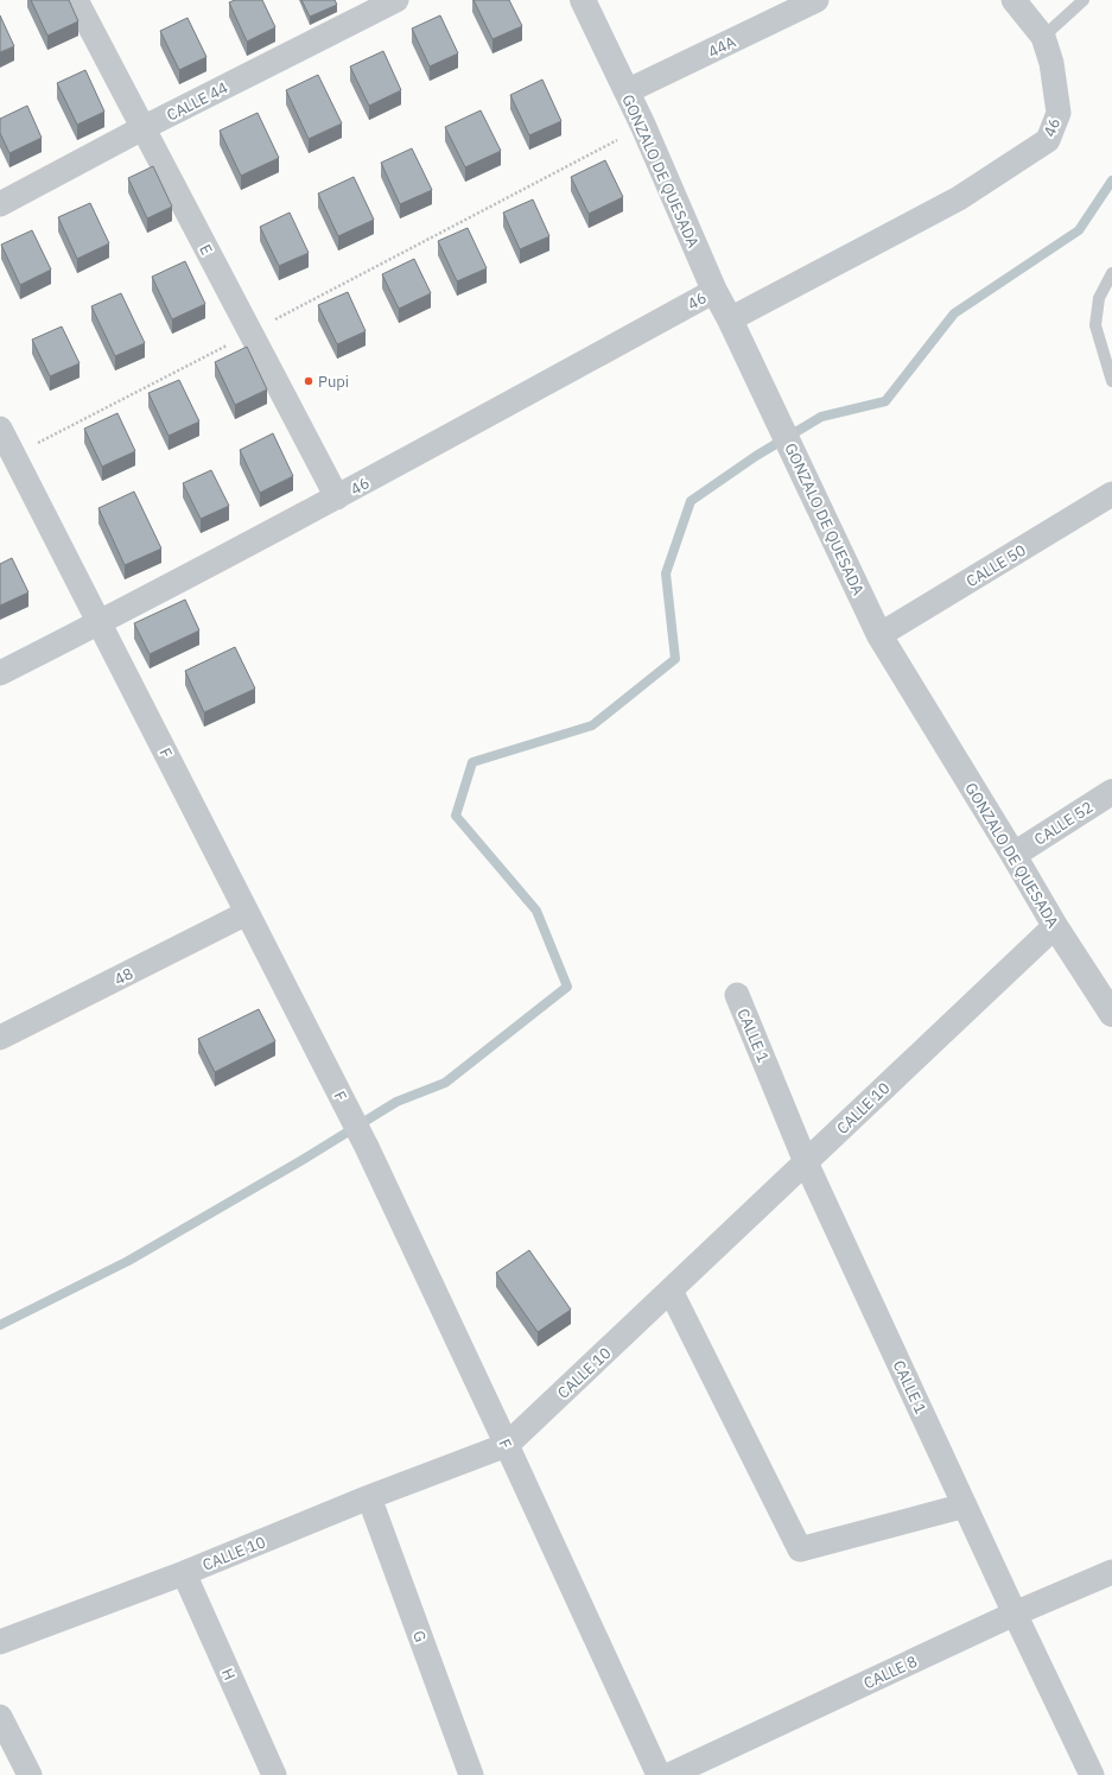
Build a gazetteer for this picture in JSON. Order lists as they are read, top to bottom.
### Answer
{
  "streets": {
    "street": [
      "44A",
      "CALLE 44",
      "46",
      "GONZALO DE QUESADA",
      "E",
      "CALLE 50",
      "F",
      "CALLE 52",
      "48",
      "CALLE 1",
      "CALLE 10",
      "G",
      "CALLE 8",
      "H"
    ]
  },
  "crossings": [
    ["44A", "GONZALO DE QUESADA"],
    ["CALLE 44", "E"],
    ["46", "GONZALO DE QUESADA"],
    ["46", "E"],
    ["46", "F"],
    ["GONZALO DE QUESADA", "CALLE 50"],
    ["GONZALO DE QUESADA", "CALLE 52"],
    ["GONZALO DE QUESADA", "CALLE 10"],
    ["F", "48"],
    ["F", "CALLE 10"],
    ["CALLE 1", "CALLE 10"],
    ["CALLE 1", "CALLE 8"],
    ["CALLE 10", "G"],
    ["CALLE 10", "H"]
  ],
  "places": ["Pupi"]
}
